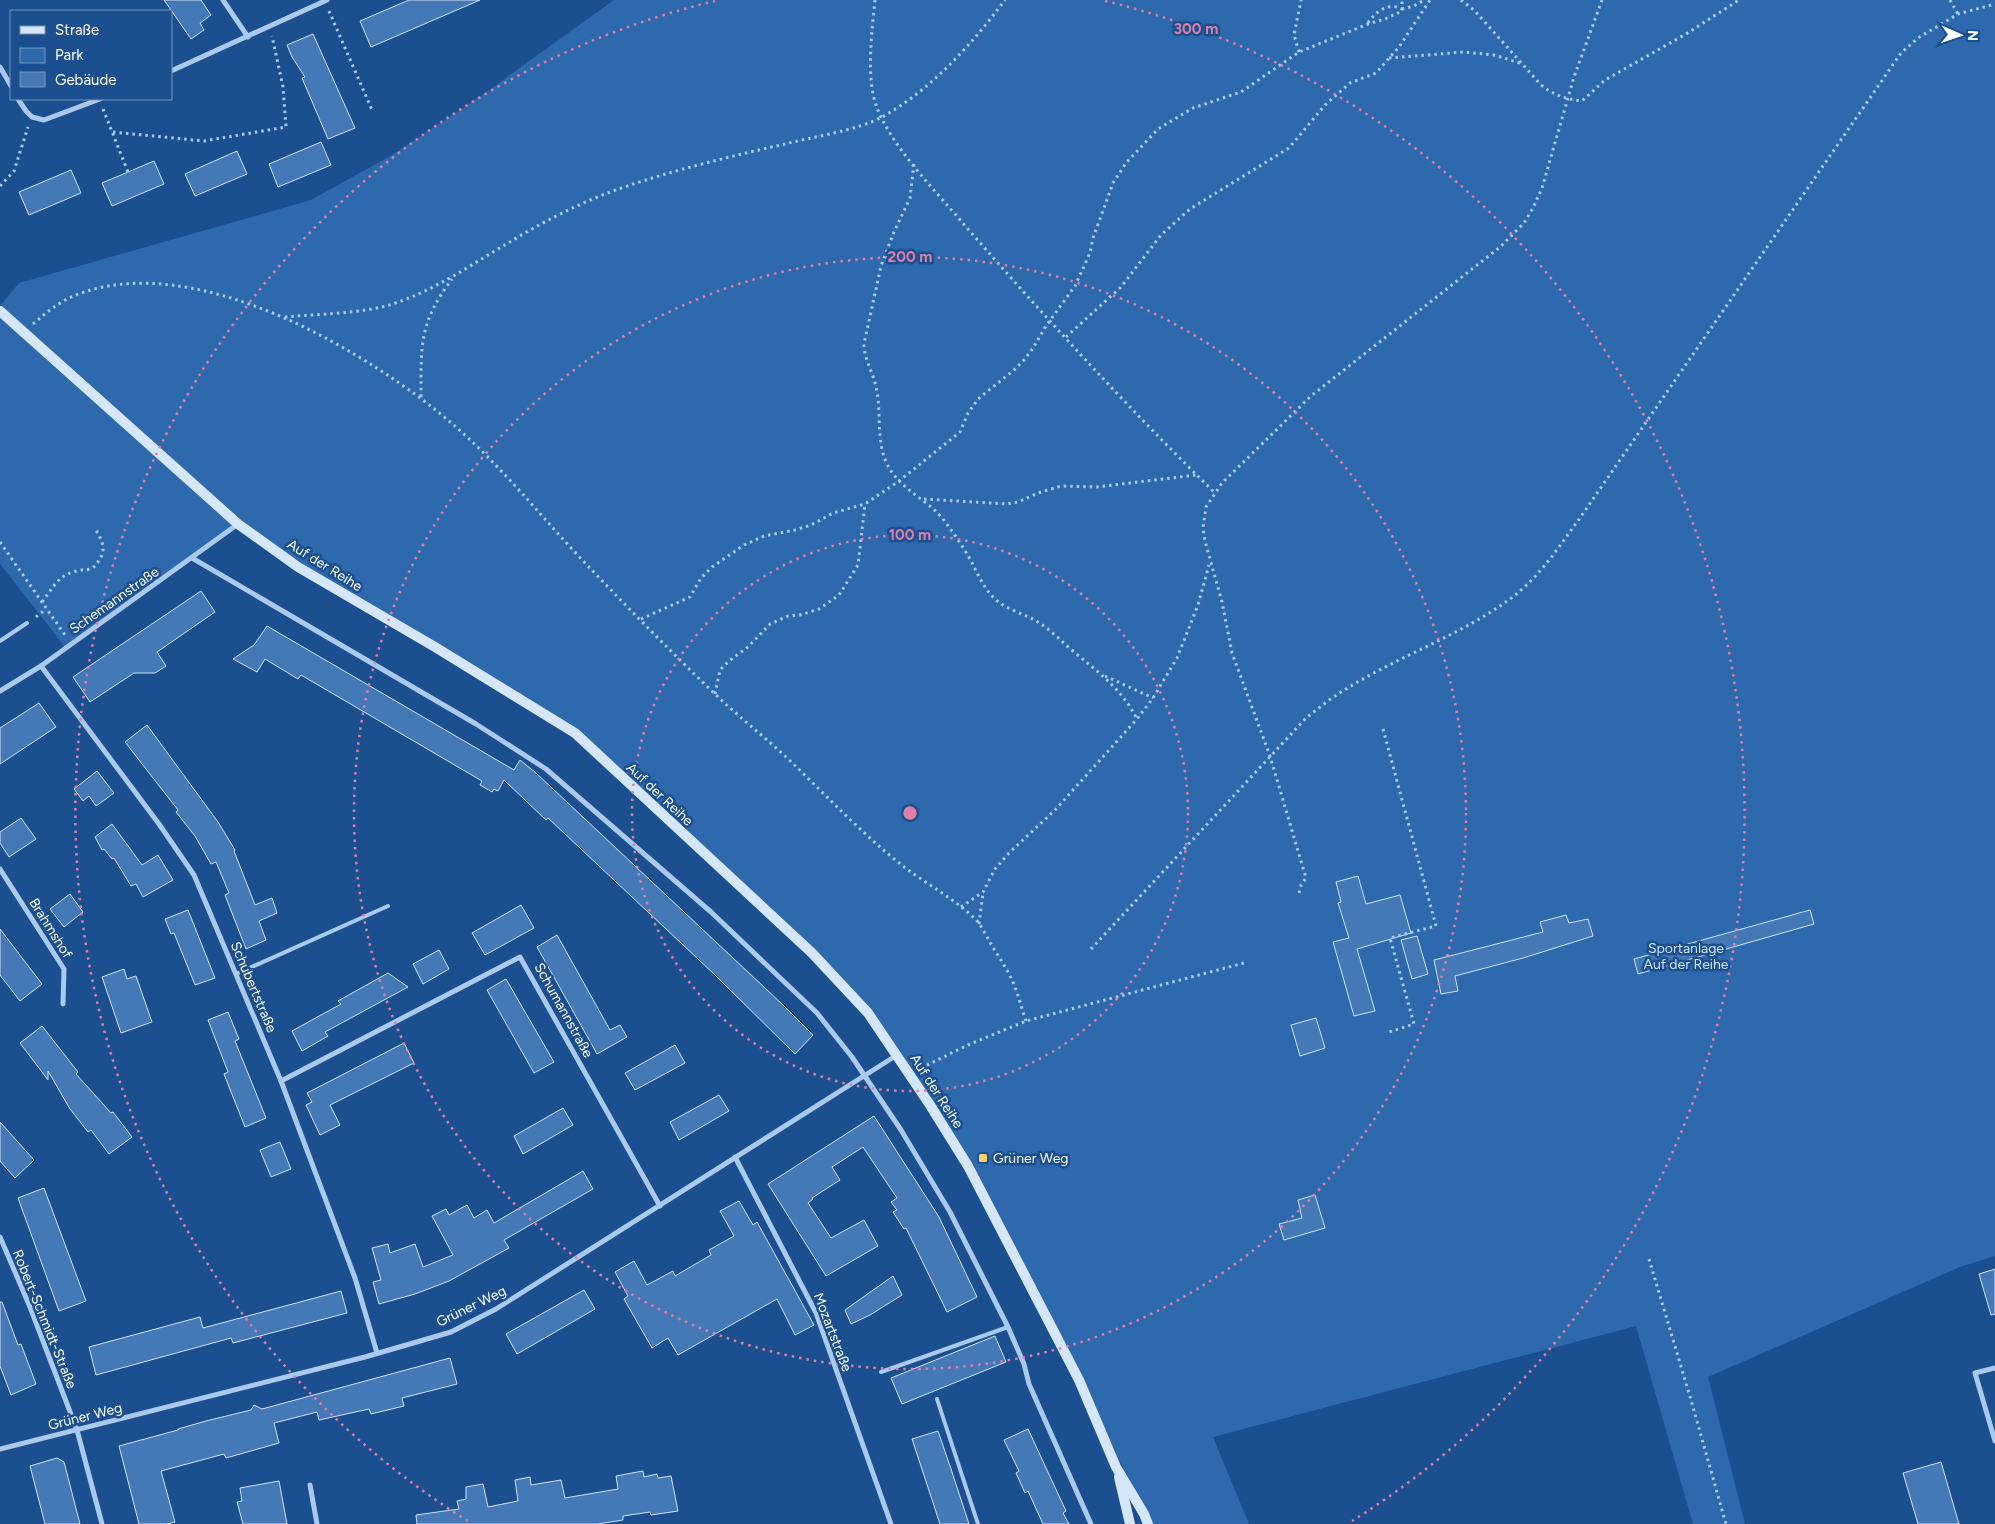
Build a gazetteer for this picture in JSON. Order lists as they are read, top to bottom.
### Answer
{
  "streets": {
    "main road": ["Auf der Reihe"],
    "street": [
      "Schemannstraße",
      "Brahmshof",
      "Schubertstraße",
      "Schumannstraße",
      "Grüner Weg",
      "Robert-Schmidt-Straße",
      "Mozartstraße"
    ]
  },
  "crossings": [
    ["Auf der Reihe", "Schemannstraße"],
    ["Auf der Reihe", "Grüner Weg"],
    ["Schemannstraße", "Schubertstraße"],
    ["Schubertstraße", "Schumannstraße"],
    ["Schubertstraße", "Grüner Weg"],
    ["Schumannstraße", "Grüner Weg"],
    ["Grüner Weg", "Robert-Schmidt-Straße"],
    ["Grüner Weg", "Mozartstraße"]
  ],
  "parks": ["Sportanlage Auf der Reihe"],
  "places": {
    "transit": ["Grüner Weg"]
  },
  "legend": ["Straße", "Park", "Gebäude"],
  "north": "right",
  "rings": ["300 m", "200 m", "100 m"]
}
